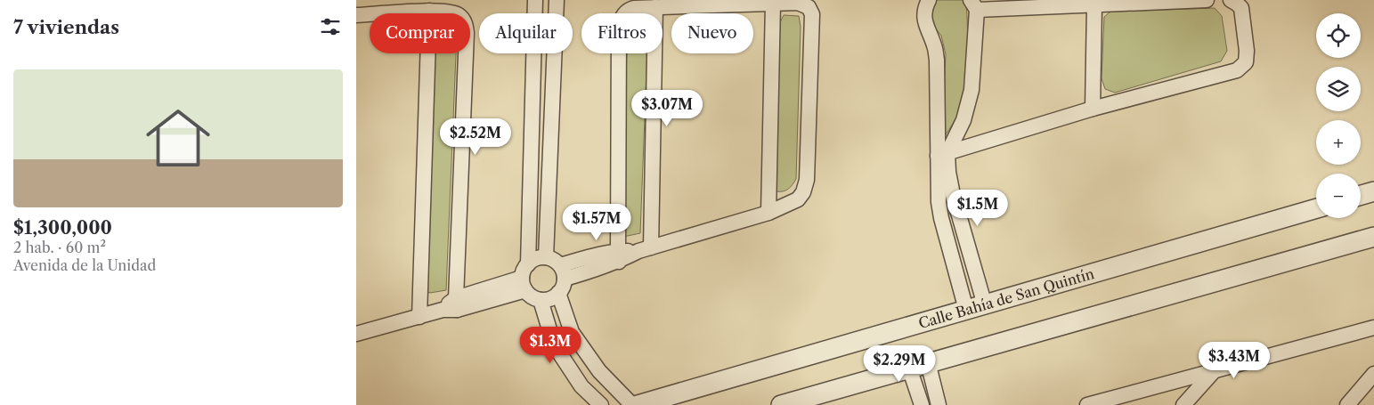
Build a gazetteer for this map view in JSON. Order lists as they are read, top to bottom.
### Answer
{
  "streets": {
    "street": ["Calle Bahía de San Quintín"]
  },
  "page": {
    "heading": "7 viviendas",
    "map_buttons": ["+", "−"],
    "chip": [
      "Comprar",
      "Alquilar",
      "Filtros",
      "Nuevo"
    ],
    "list": [
      {
        "name": "$1,300,000",
        "note": "2 hab. · 60 m² · Avenida de la Unidad"
      }
    ],
    "price": [
      "$3.07M",
      "$2.52M",
      "$1.5M",
      "$1.57M",
      "$1.3M",
      "$3.43M",
      "$2.29M"
    ]
  }
}
